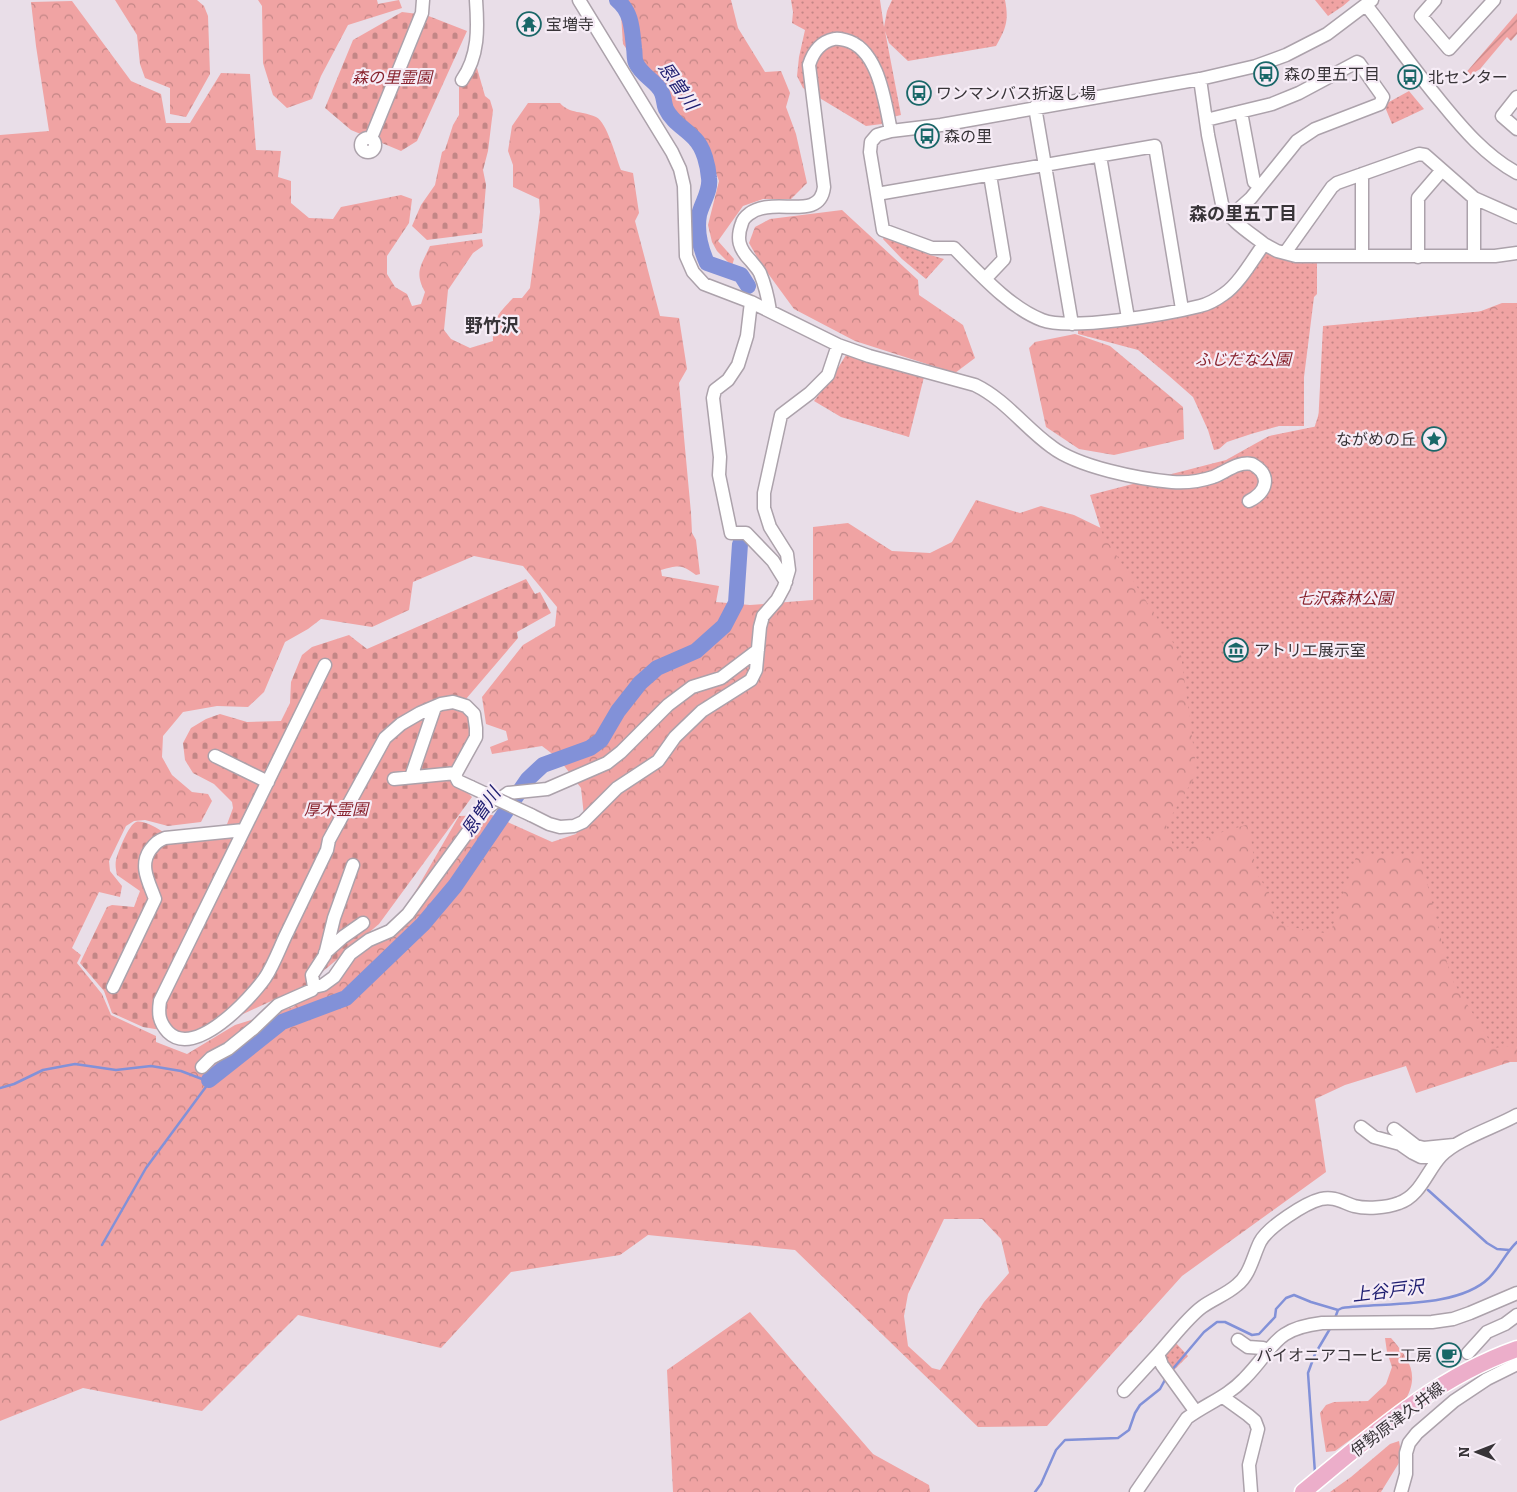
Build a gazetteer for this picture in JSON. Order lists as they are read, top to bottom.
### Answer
{
  "streets": {
    "main road": ["伊勢原津久井線"]
  },
  "districts": ["森の里五丁目", "野竹沢"],
  "water": ["恩曽川", "上谷戸沢"],
  "parks": [
    "森の里霊園",
    "ふじだな公園",
    "七沢森林公園",
    "厚木霊園"
  ],
  "places": {
    "temple": ["宝増寺"],
    "bus stop": [
      "森の里五丁目",
      "北センター",
      "ワンマンバス折返し場",
      "森の里"
    ],
    "place": ["ながめの丘"],
    "museum": ["アトリエ展示室"],
    "cafe": ["パイオニアコーヒー工房"]
  },
  "north": "left"
}
